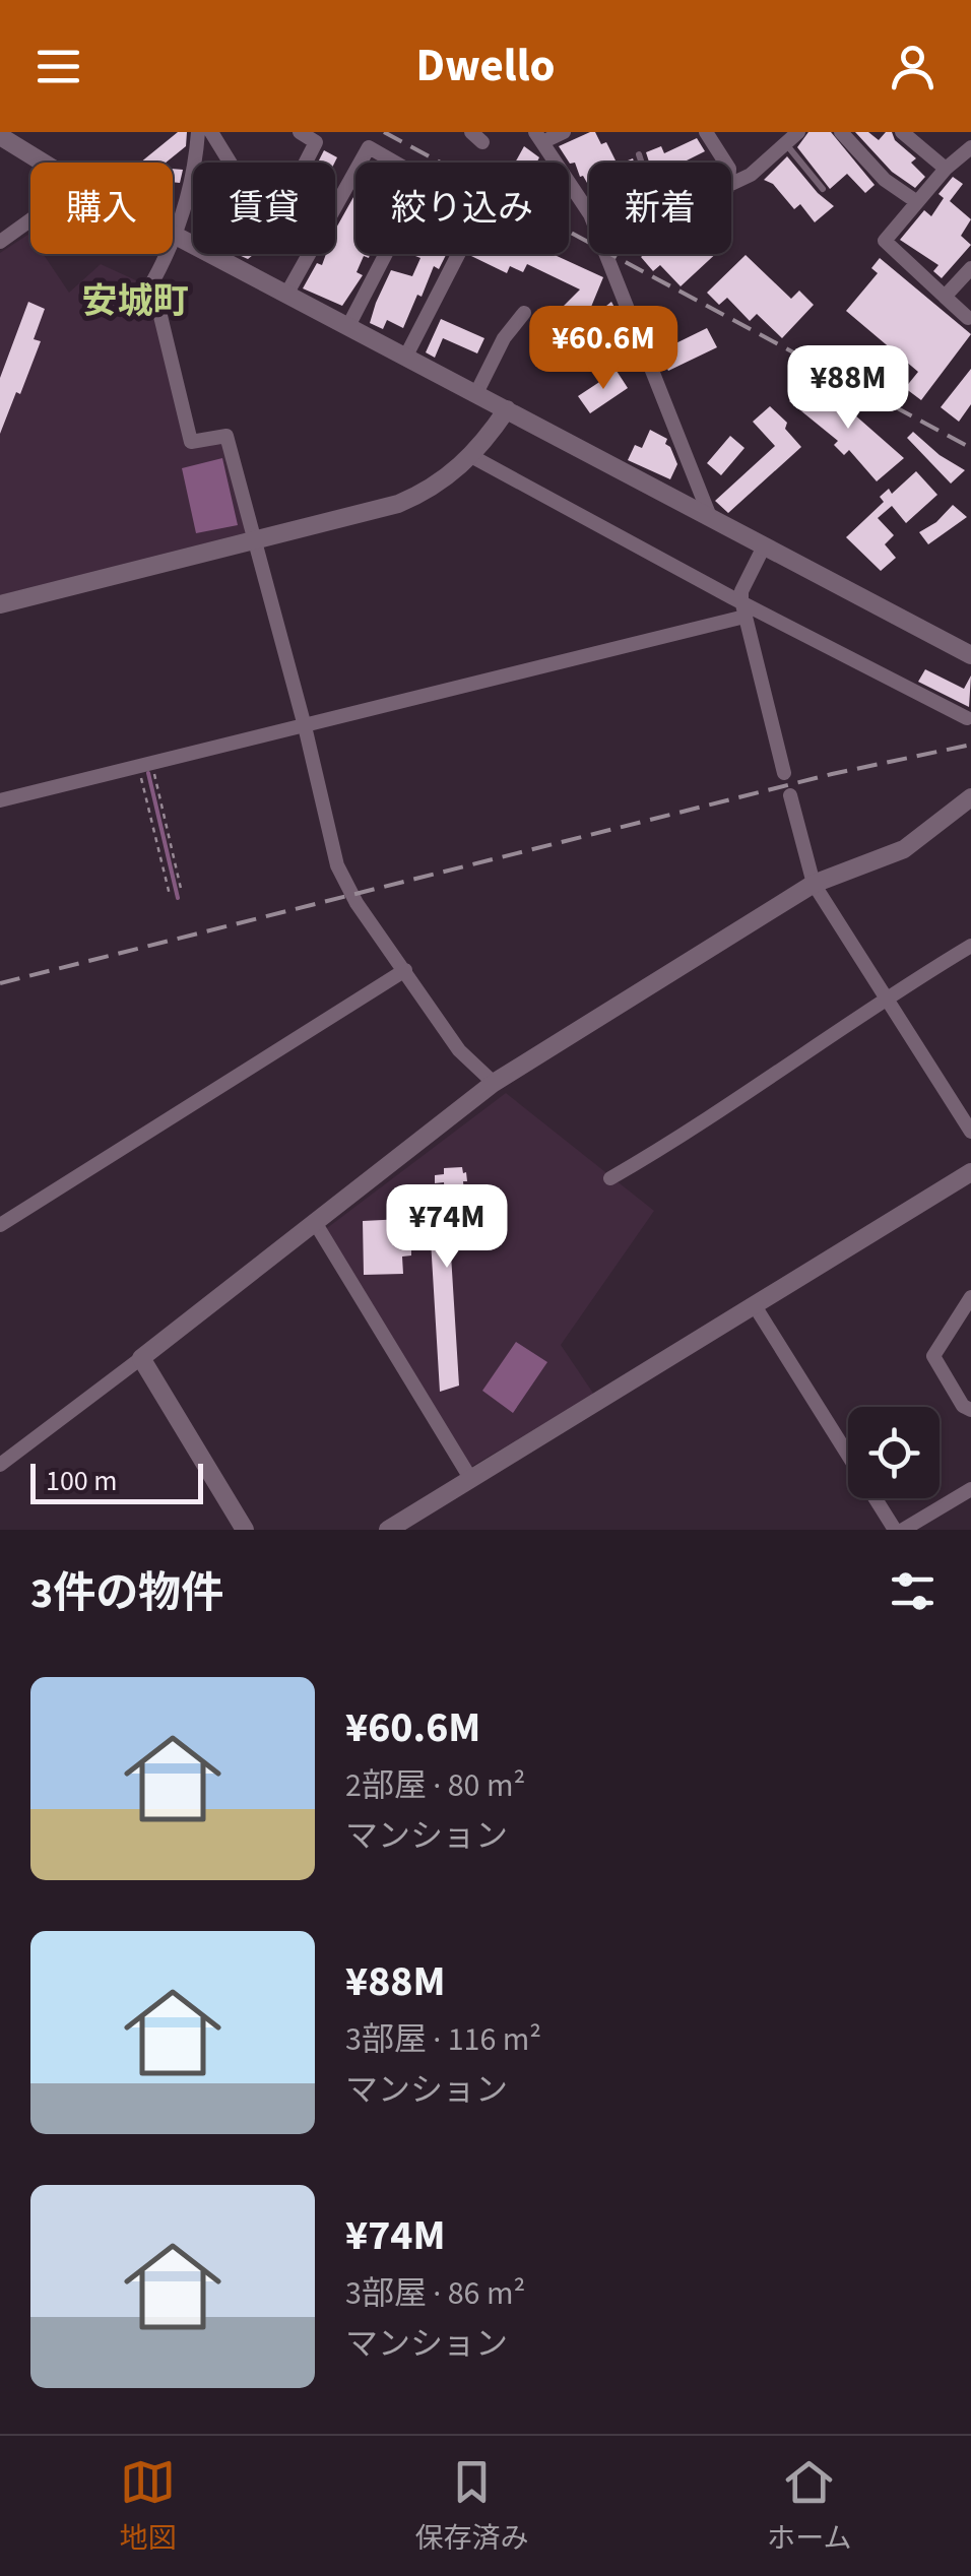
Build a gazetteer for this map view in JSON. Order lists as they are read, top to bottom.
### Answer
{
  "districts": ["安城町"],
  "scale_bar": "100 m",
  "page": {
    "header": "Dwello",
    "chip": [
      "購入",
      "賃貸",
      "絞り込み",
      "新着"
    ],
    "price": ["¥60.6M", "¥88M", "¥74M"],
    "scale": "100 m",
    "heading": "3件の物件",
    "list": [
      {
        "name": "¥60.6M",
        "note": "2部屋 · 80 m² · マンション"
      },
      {
        "name": "¥88M",
        "note": "3部屋 · 116 m² · マンション"
      },
      {
        "name": "¥74M",
        "note": "3部屋 · 86 m² · マンション"
      }
    ],
    "tabs": ["地図", "保存済み", "ホーム"]
  }
}
